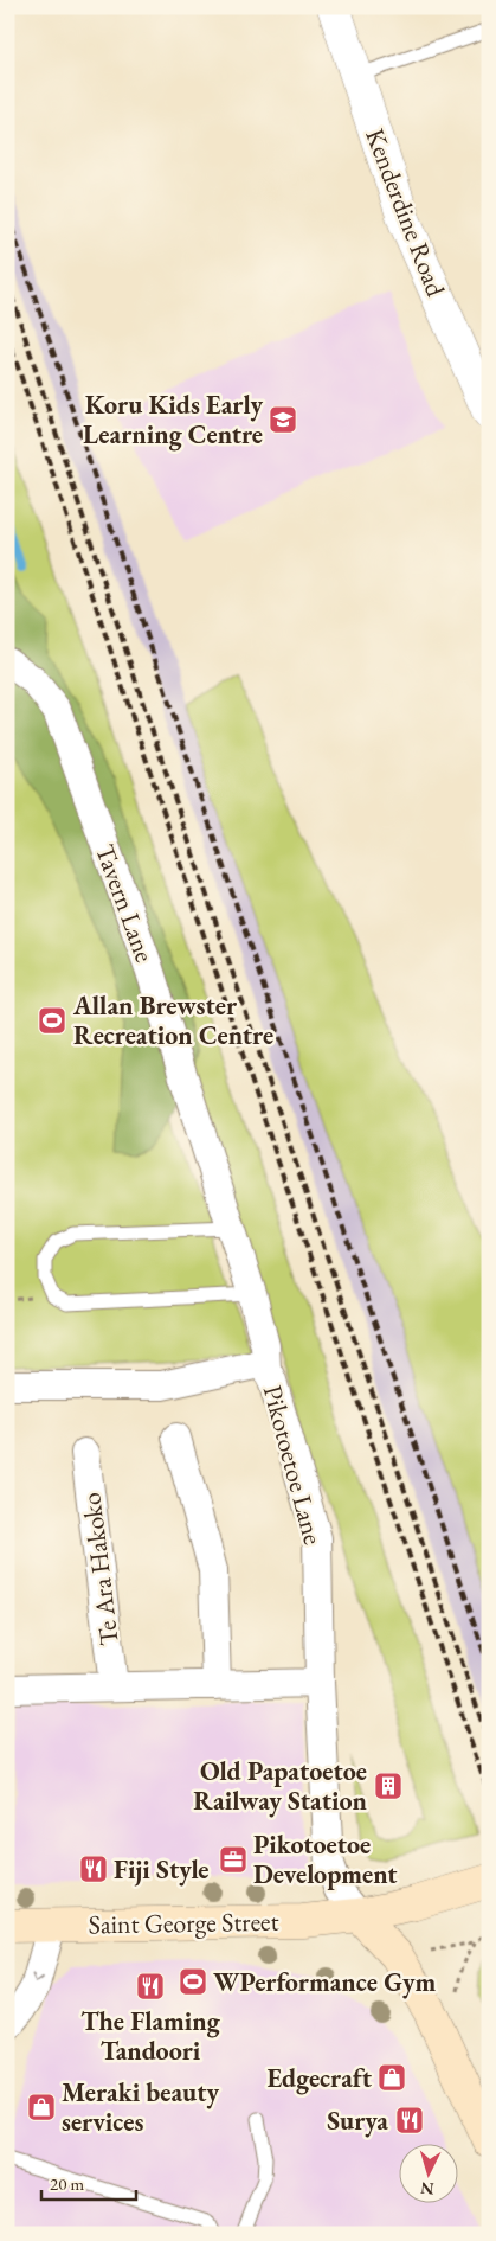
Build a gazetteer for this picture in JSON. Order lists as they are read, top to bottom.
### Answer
{
  "streets": {
    "main road": ["Saint George Street"],
    "street": [
      "Kenderdine Road",
      "Tavern Lane",
      "Pikotoetoe Lane",
      "Te Ara Hakoko"
    ]
  },
  "crossings": [
    ["Tavern Lane", "Pikotoetoe Lane"],
    ["Pikotoetoe Lane", "Saint George Street"]
  ],
  "places": {
    "school or university": ["Koru Kids Early Learning Centre"],
    "sports": ["Allan Brewster Recreation Centre", "WPerformance Gym"],
    "building": ["Old Papatoetoe Railway Station"],
    "office": ["Pikotoetoe Development"],
    "restaurant": ["Fiji Style", "The Flaming Tandoori", "Surya"],
    "shop": ["Edgecraft", "Meraki beauty services"]
  },
  "scale_bar": "20 m",
  "north": "bottom"
}
